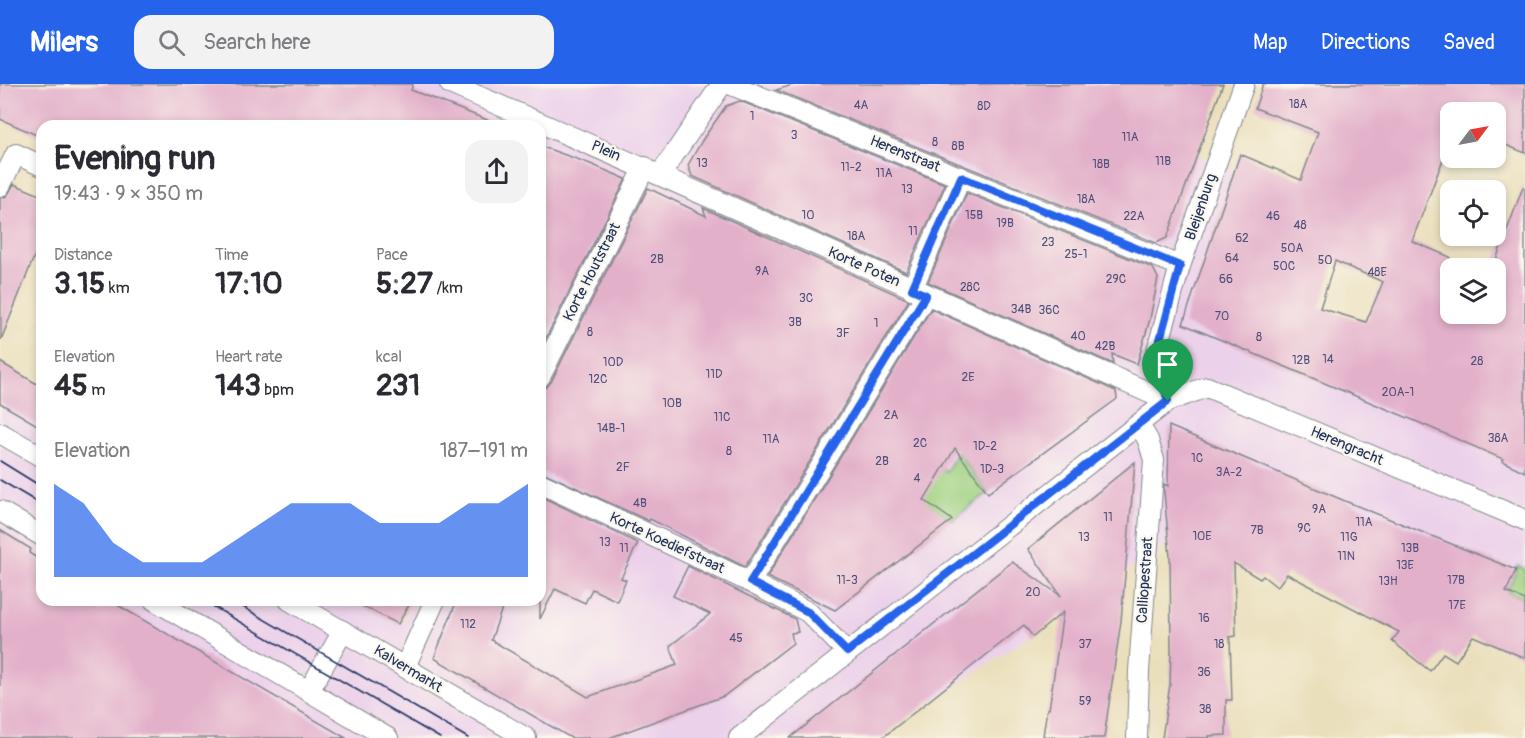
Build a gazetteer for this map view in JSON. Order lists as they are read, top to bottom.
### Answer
{
  "streets": {
    "street": [
      "Plein",
      "Herenstraat",
      "Bleijenburg",
      "Korte Poten",
      "Korte Houtstraat",
      "Herengracht",
      "Korte Koediefstraat",
      "Calliopestraat",
      "Kalvermarkt"
    ]
  },
  "crossings": [
    ["Plein", "Korte Poten"],
    ["Plein", "Korte Houtstraat"],
    ["Herenstraat", "Bleijenburg"],
    ["Bleijenburg", "Korte Poten"],
    ["Bleijenburg", "Herengracht"],
    ["Korte Poten", "Korte Houtstraat"],
    ["Korte Poten", "Herengracht"],
    ["Herengracht", "Korte Koediefstraat"],
    ["Herengracht", "Calliopestraat"]
  ],
  "house_numbers": [
    "18A",
    "4A",
    "8D",
    "1",
    "3",
    "11A",
    "8",
    "8B",
    "11B",
    "13",
    "18B",
    "11-2",
    "11A",
    "13",
    "18A",
    "10",
    "15B",
    "22A",
    "46",
    "19B",
    "48",
    "11",
    "18A",
    "62",
    "23",
    "50A",
    "25-1",
    "64",
    "2B",
    "50",
    "50C",
    "9A",
    "48E",
    "29C",
    "66",
    "28C",
    "3C",
    "34B",
    "36C",
    "70",
    "3B",
    "1",
    "8",
    "3F",
    "40",
    "8",
    "42B",
    "14",
    "12B",
    "28",
    "10D",
    "11D",
    "2E",
    "12C",
    "20A-1",
    "10B",
    "2A",
    "11C",
    "14B-1",
    "38A",
    "11A",
    "2C",
    "1D-2",
    "8",
    "1C",
    "2B",
    "2F",
    "1D-3",
    "3A-2",
    "4",
    "4B",
    "9A",
    "11",
    "11A",
    "9C",
    "7B",
    "10E",
    "13",
    "11G",
    "13",
    "11",
    "13B",
    "11N",
    "13E",
    "11-3",
    "17B",
    "13H",
    "20",
    "17E",
    "16",
    "112",
    "45",
    "37",
    "18",
    "36",
    "59",
    "38"
  ],
  "north": "top right",
  "page": {
    "header": "Milers",
    "search": "Search here",
    "nav": ["Map", "Directions", "Saved"],
    "heading": ["Evening run", "19:43 · 9 × 350 m"],
    "stats": [
      ["Distance", "3.15 km"],
      ["Time", "17:10"],
      ["Pace", "5:27 /km"],
      ["Elevation", "45 m"],
      ["Heart rate", "143 bpm"],
      ["kcal", "231"]
    ],
    "chart": ["Elevation", "187–191 m"]
  }
}
